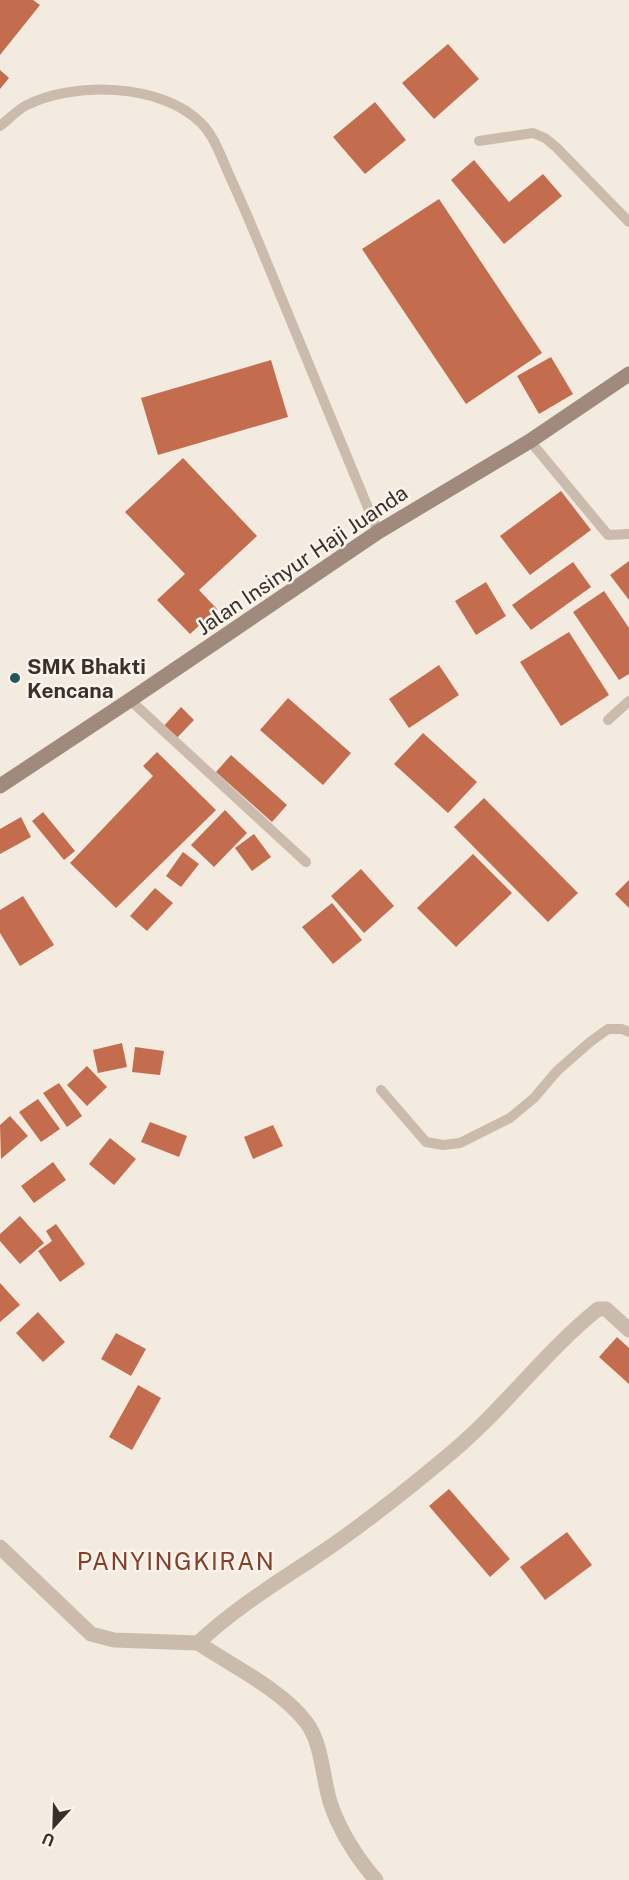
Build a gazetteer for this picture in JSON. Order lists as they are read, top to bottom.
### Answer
{
  "streets": {
    "main road": ["Jalan Insinyur Haji Juanda"]
  },
  "districts": ["PANYINGKIRAN"],
  "places": ["SMK Bhakti Kencana"],
  "north": "bottom"
}
